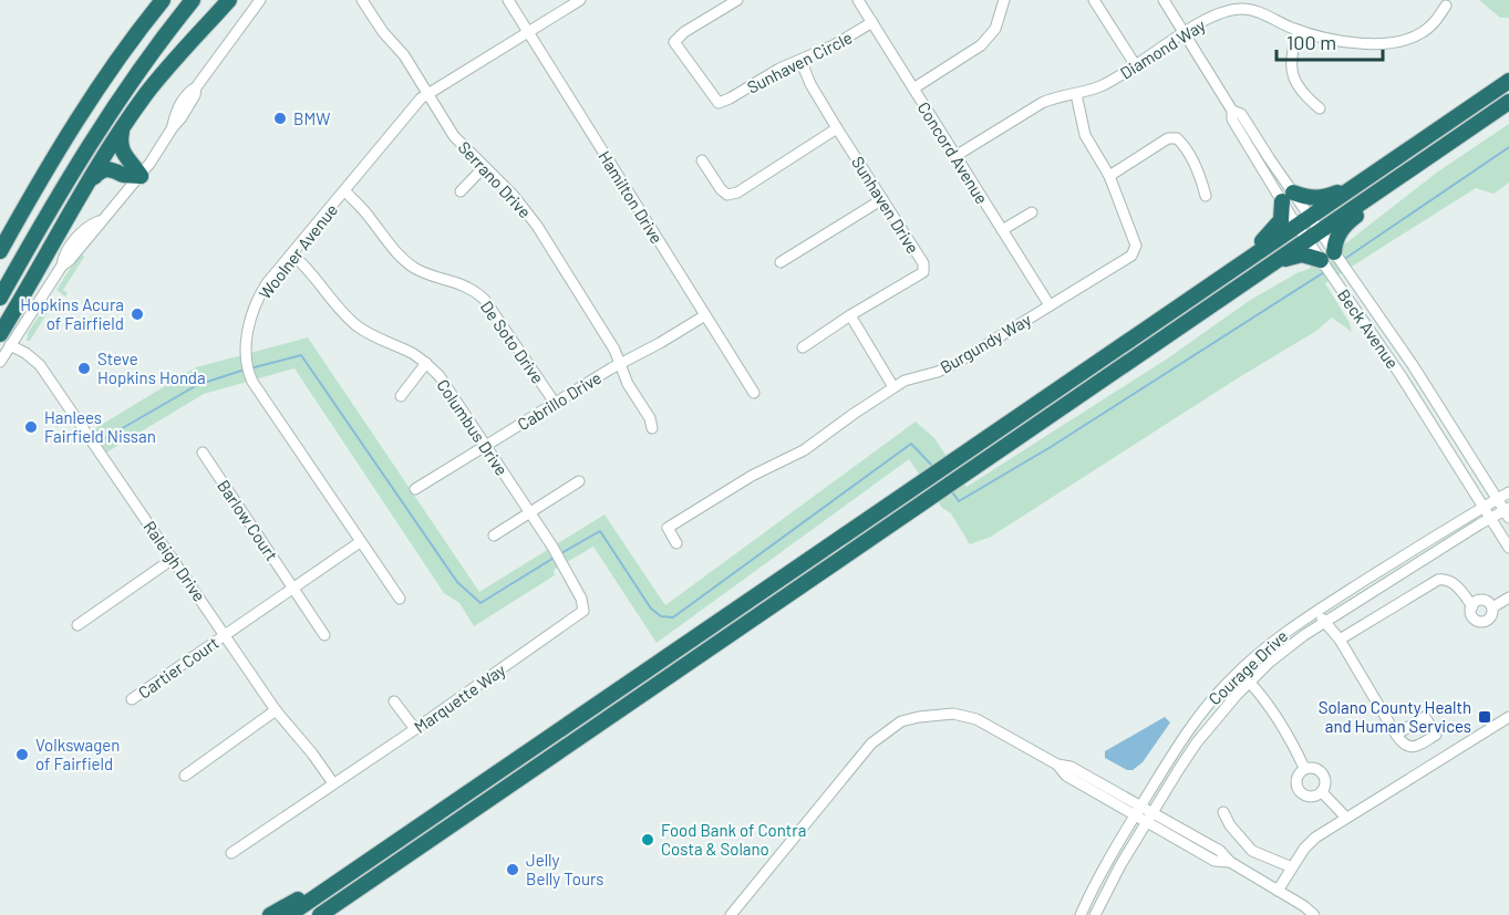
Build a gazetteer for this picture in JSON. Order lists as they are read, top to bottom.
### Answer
{
  "streets": {
    "street": [
      "Diamond Way",
      "Sunhaven Circle",
      "Concord Avenue",
      "Serrano Drive",
      "Hamilton Drive",
      "Sunhaven Drive",
      "Woolner Avenue",
      "Beck Avenue",
      "De Soto Drive",
      "Burgundy Way",
      "Cabrillo Drive",
      "Columbus Drive",
      "Barlow Court",
      "Raleigh Drive",
      "Cartier Court",
      "Courage Drive",
      "Marquette Way"
    ]
  },
  "crossings": [
    ["Diamond Way", "Concord Avenue"],
    ["Diamond Way", "Beck Avenue"],
    ["Diamond Way", "Burgundy Way"],
    ["Sunhaven Circle", "Concord Avenue"],
    ["Sunhaven Circle", "Sunhaven Drive"],
    ["Concord Avenue", "Burgundy Way"],
    ["Serrano Drive", "Woolner Avenue"],
    ["Serrano Drive", "Cabrillo Drive"],
    ["Hamilton Drive", "Woolner Avenue"],
    ["Hamilton Drive", "Cabrillo Drive"],
    ["Woolner Avenue", "De Soto Drive"],
    ["Woolner Avenue", "Columbus Drive"],
    ["Beck Avenue", "Courage Drive"],
    ["De Soto Drive", "Cabrillo Drive"],
    ["Cabrillo Drive", "Columbus Drive"],
    ["Columbus Drive", "Marquette Way"],
    ["Raleigh Drive", "Cartier Court"],
    ["Raleigh Drive", "Marquette Way"]
  ],
  "places": {
    "other": [
      "BMW",
      "Hopkins Acura of Fairfield",
      "Steve Hopkins Honda",
      "Hanlees Fairfield Nissan",
      "Volkswagen of Fairfield",
      "Food Bank of Contra Costa & Solano",
      "Jelly Belly Tours"
    ],
    "transit": ["Solano County Health and Human Services"]
  },
  "scale_bar": "100 m"
}
